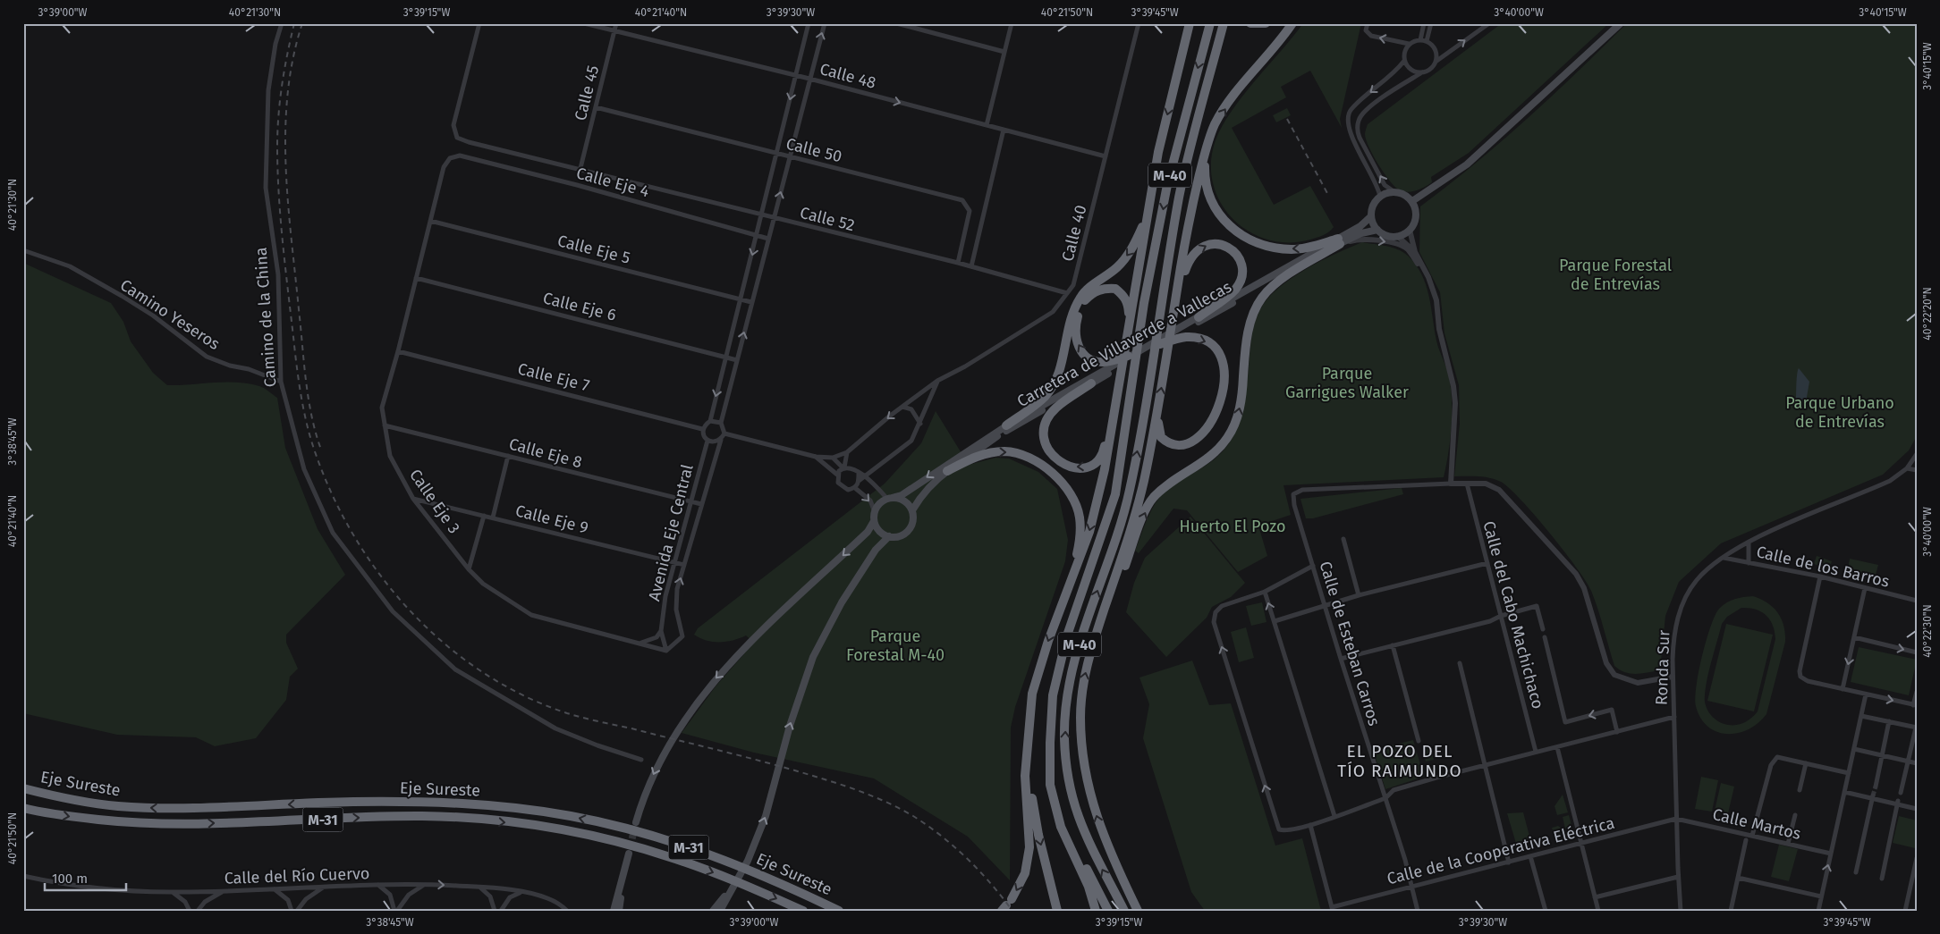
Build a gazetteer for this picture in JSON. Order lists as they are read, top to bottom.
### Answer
{
  "streets": {
    "highway": ["M-40", "Eje Sureste", "M-31"],
    "main road": ["Carretera de Villaverde a Vallecas"],
    "street": [
      "Calle 48",
      "Calle 45",
      "Calle 50",
      "Calle Eje 4",
      "Calle 52",
      "Calle 40",
      "Calle Eje 5",
      "Calle Eje 6",
      "Camino Yeseros",
      "Camino de la China",
      "Calle Eje 7",
      "Calle Eje 8",
      "Calle Eje 3",
      "Calle Eje 9",
      "Avenida Eje Central",
      "Calle de los Barros",
      "Calle del Cabo Machichaco",
      "Calle de Esteban Carros",
      "Ronda Sur",
      "Calle Martos",
      "Calle de la Cooperativa Eléctrica",
      "Calle del Río Cuervo"
    ]
  },
  "crossings": [
    ["Calle 48", "Calle 45"],
    ["Calle 48", "Calle 40"],
    ["Calle 45", "Calle 50"],
    ["Calle 45", "Calle 52"],
    ["Calle 50", "Calle 52"],
    ["Calle Eje 4", "Calle Eje 3"],
    ["Calle 52", "Calle 40"],
    ["Calle Eje 5", "Calle Eje 3"],
    ["Calle Eje 6", "Calle Eje 3"],
    ["Camino Yeseros", "Camino de la China"],
    ["Calle Eje 7", "Calle Eje 3"],
    ["Calle Eje 7", "Avenida Eje Central"],
    ["Calle Eje 8", "Calle Eje 3"],
    ["Calle Eje 8", "Avenida Eje Central"],
    ["Calle Eje 3", "Calle Eje 9"],
    ["Calle Eje 3", "Avenida Eje Central"],
    ["Calle Eje 9", "Avenida Eje Central"],
    ["Calle de los Barros", "Ronda Sur"],
    ["Calle de Esteban Carros", "Calle de la Cooperativa Eléctrica"],
    ["Ronda Sur", "Calle Martos"],
    ["Ronda Sur", "Calle de la Cooperativa Eléctrica"],
    ["Calle Martos", "Calle de la Cooperativa Eléctrica"]
  ],
  "districts": ["EL POZO DEL TÍO RAIMUNDO"],
  "parks": [
    "Parque Forestal de Entrevías",
    "Parque Garrigues Walker",
    "Parque Urbano de Entrevías",
    "Huerto El Pozo",
    "Parque Forestal M-40"
  ],
  "scale_bar": "100 m",
  "coordinates": [
    "3°39'00\"W",
    "40°21'30\"N",
    "3°39'15\"W",
    "40°21'40\"N",
    "3°39'30\"W",
    "40°21'50\"N",
    "3°39'45\"W",
    "3°40'00\"W",
    "3°40'15\"W",
    "40°22'20\"N",
    "3°38'45\"W",
    "40°22'30\"N"
  ]
}
